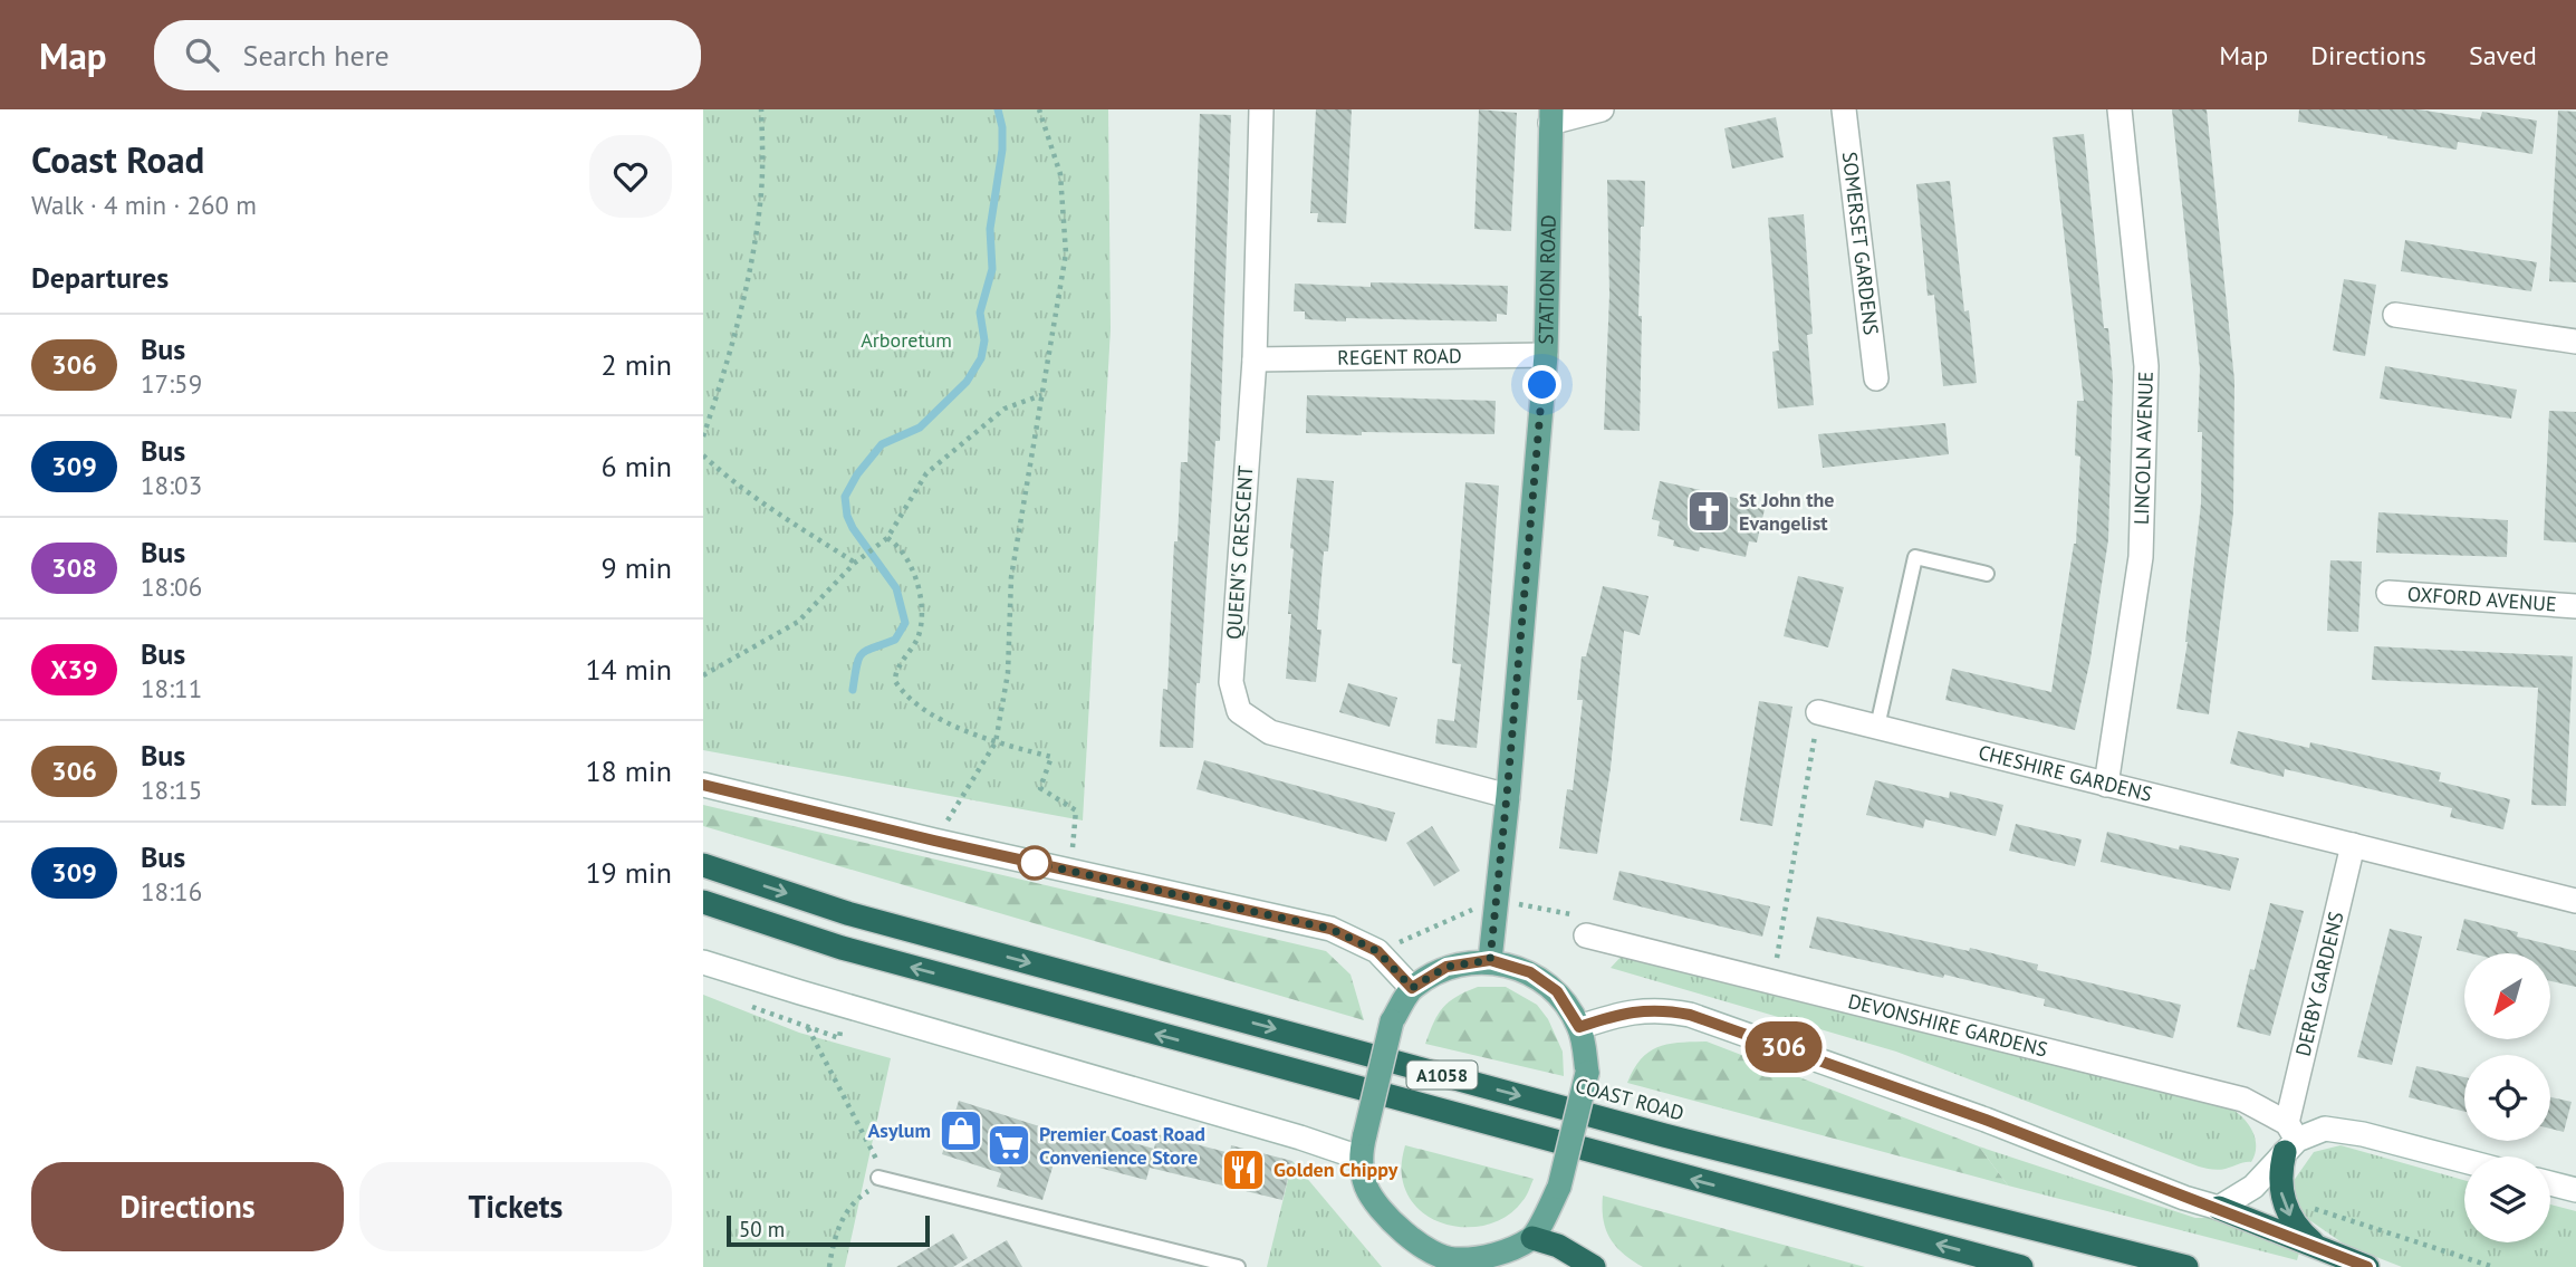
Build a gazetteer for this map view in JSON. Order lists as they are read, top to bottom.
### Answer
{
  "streets": {
    "highway": ["A1058", "COAST ROAD"],
    "main road": ["STATION ROAD"],
    "street": [
      "SOMERSET GARDENS",
      "REGENT ROAD",
      "LINCOLN AVENUE",
      "QUEEN'S CRESCENT",
      "OXFORD AVENUE",
      "CHESHIRE GARDENS",
      "DERBY GARDENS",
      "DEVONSHIRE GARDENS"
    ]
  },
  "crossings": [
    ["STATION ROAD", "REGENT ROAD"],
    ["STATION ROAD", "QUEEN'S CRESCENT"],
    ["REGENT ROAD", "QUEEN'S CRESCENT"],
    ["LINCOLN AVENUE", "CHESHIRE GARDENS"],
    ["CHESHIRE GARDENS", "DERBY GARDENS"],
    ["DERBY GARDENS", "DEVONSHIRE GARDENS"]
  ],
  "parks": ["Arboretum"],
  "places": {
    "church": ["St John the Evangelist"],
    "shop": ["Asylum"],
    "supermarket": ["Premier Coast Road Convenience Store"],
    "restaurant": ["Golden Chippy"]
  },
  "lines": ["bus line 306"],
  "scale_bar": "50 m",
  "north": "bottom left",
  "page": {
    "header": "Map",
    "search": "Search here",
    "nav": ["Map", "Directions", "Saved"],
    "heading": [
      ["Coast Road", "Walk · 4 min · 260 m"],
      "Departures"
    ],
    "on_map": "306",
    "list": [
      {
        "mark": "306",
        "name": "Bus",
        "note": "17:59",
        "value": "2 min"
      },
      {
        "mark": "309",
        "name": "Bus",
        "note": "18:03",
        "value": "6 min"
      },
      {
        "mark": "308",
        "name": "Bus",
        "note": "18:06",
        "value": "9 min"
      },
      {
        "mark": "X39",
        "name": "Bus",
        "note": "18:11",
        "value": "14 min"
      },
      {
        "mark": "306",
        "name": "Bus",
        "note": "18:15",
        "value": "18 min"
      },
      {
        "mark": "309",
        "name": "Bus",
        "note": "18:16",
        "value": "19 min"
      }
    ],
    "buttons": ["Directions", "Tickets"],
    "scale": "50 m"
  }
}
